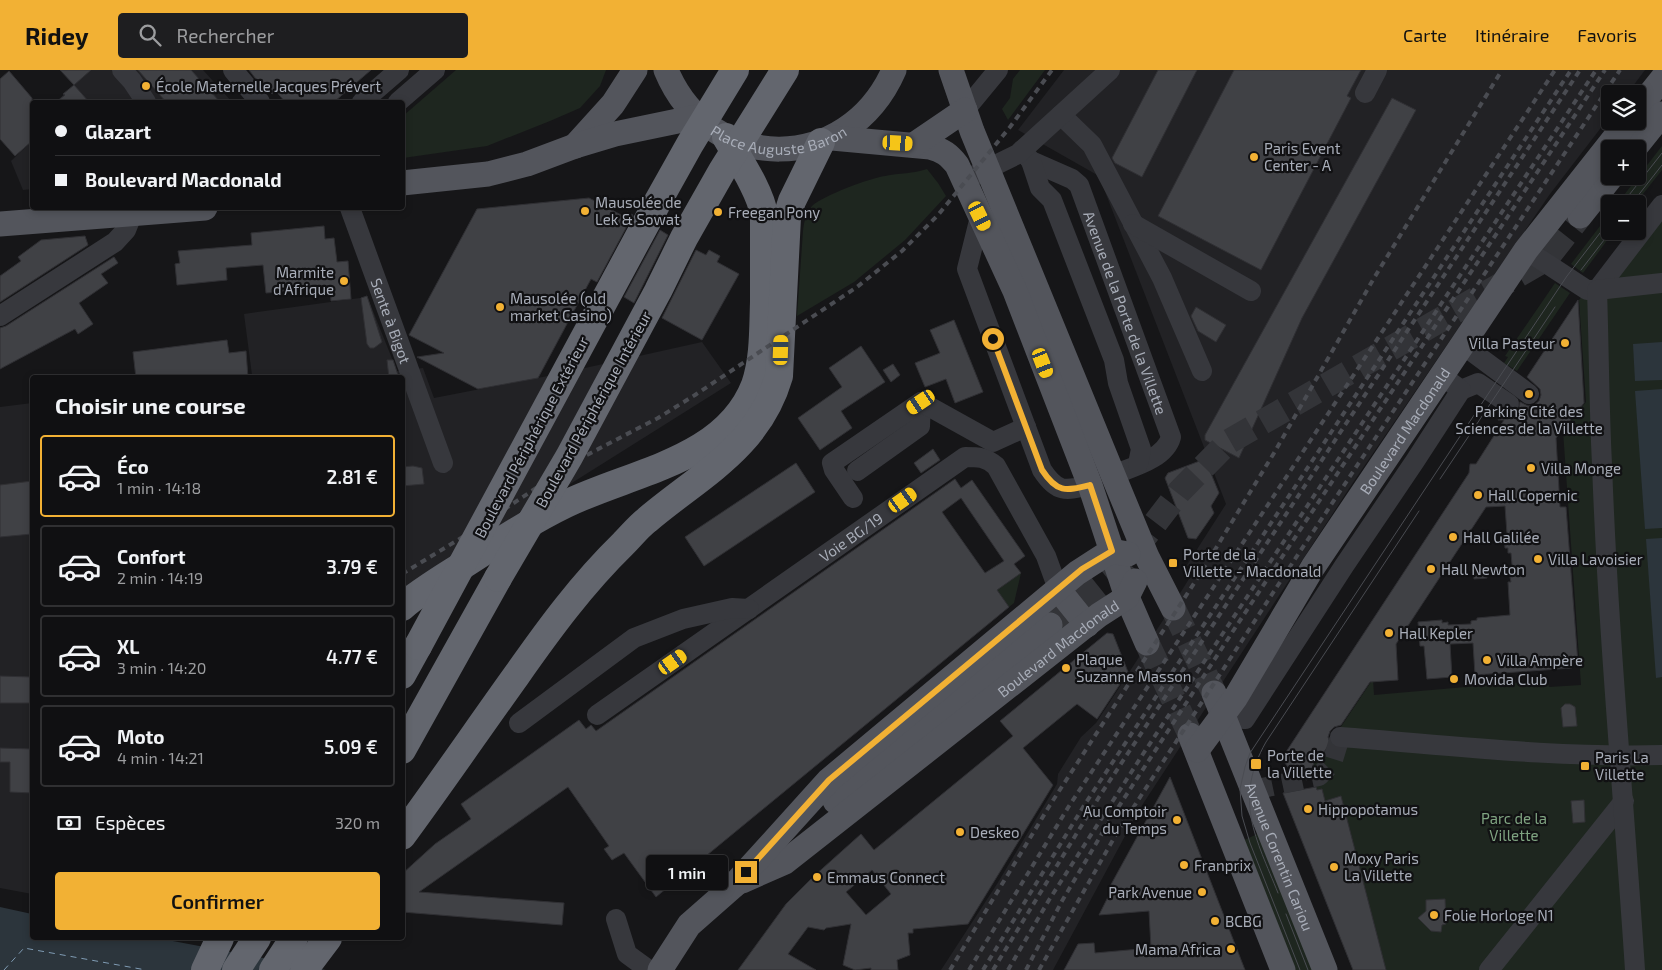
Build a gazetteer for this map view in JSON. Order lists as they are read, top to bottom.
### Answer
{
  "streets": {
    "highway": ["Boulevard Périphérique Intérieur", "Boulevard Périphérique Extérieur"],
    "main road": ["Place Auguste Baron", "Boulevard Macdonald", "Avenue Corentin Cariou"],
    "street": ["Avenue de la Porte de la Villette", "Sente à Bigot", "Voie BG/19"]
  },
  "crossings": [
    ["Boulevard Macdonald", "Voie BG/19"],
    ["Boulevard Macdonald", "Avenue Corentin Cariou"]
  ],
  "parks": ["Parc de la Villette"],
  "places": {
    "other": [
      "École Maternelle Jacques Prévert",
      "Paris Event Center - A",
      "Mausolée de Lek & Sowat",
      "Freegan Pony",
      "Marmite d'Afrique",
      "Mausolée (old market Casino)",
      "Villa Pasteur",
      "Parking Cité des Sciences de la Villette",
      "Villa Monge",
      "Hall Copernic",
      "Hall Galilée",
      "Villa Lavoisier",
      "Hall Newton",
      "Hall Kepler",
      "Villa Ampère",
      "Plaque Suzanne Masson",
      "Movida Club",
      "Hippopotamus",
      "Au Comptoir du Temps",
      "Deskeo",
      "Franprix",
      "Moxy Paris La Villette",
      "Emmaus Connect",
      "Park Avenue",
      "Folie Horloge N1",
      "BCBG",
      "Mama Africa"
    ],
    "transit": ["Porte de la Villette - Macdonald", "Porte de la Villette", "Paris La Villette"]
  },
  "page": {
    "header": "Ridey",
    "search": "Rechercher",
    "nav": ["Carte", "Itinéraire", "Favoris"],
    "map_buttons": ["+", "−"],
    "banner": ["Glazart", "Boulevard Macdonald"],
    "heading": "Choisir une course",
    "list": [
      {
        "name": "Éco",
        "note": "1 min · 14:18",
        "value": "2.81 €"
      },
      {
        "name": "Confort",
        "note": "2 min · 14:19",
        "value": "3.79 €"
      },
      {
        "name": "XL",
        "note": "3 min · 14:20",
        "value": "4.77 €"
      },
      {
        "name": "Moto",
        "note": "4 min · 14:21",
        "value": "5.09 €"
      }
    ],
    "pay": ["Espèces", "320 m"],
    "bubble": "1 min",
    "buttons": "Confirmer"
  }
}
